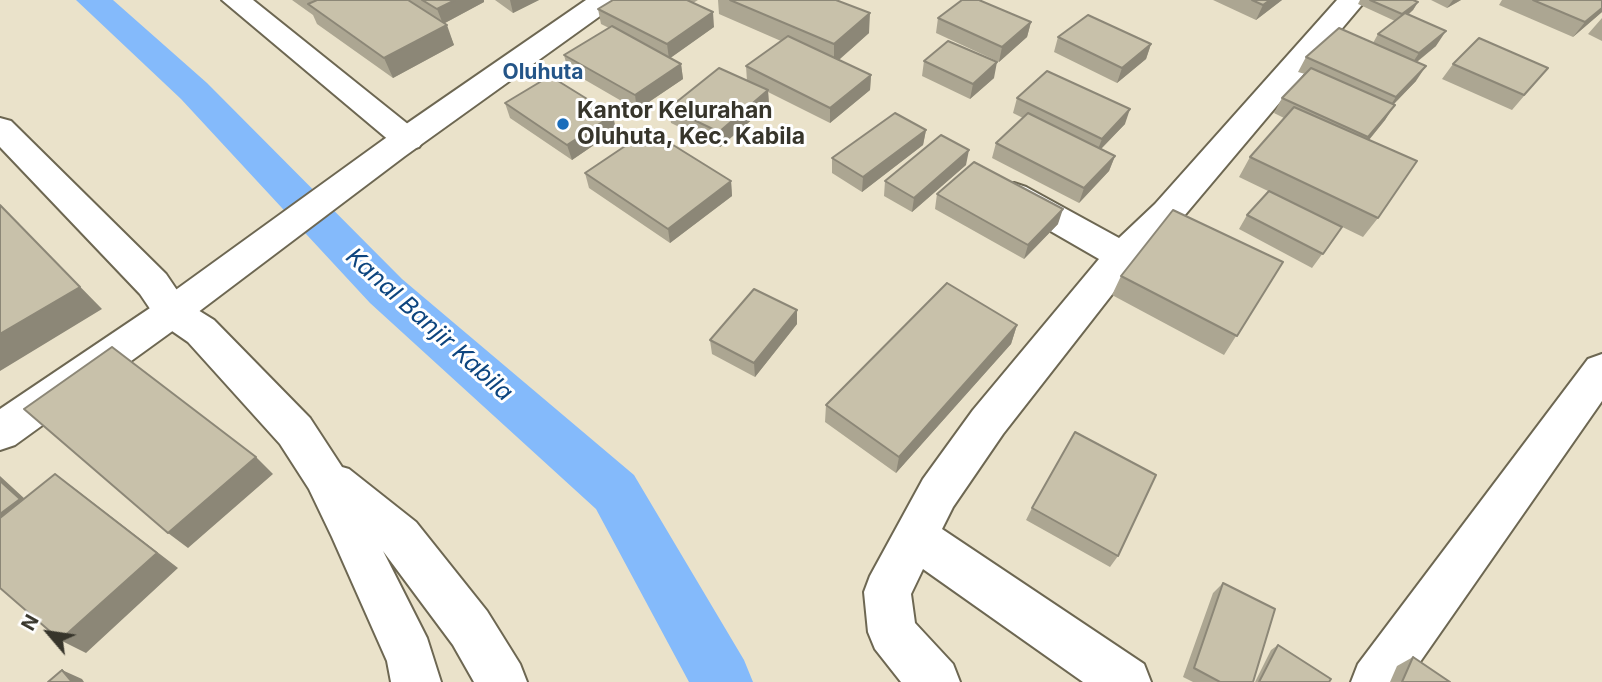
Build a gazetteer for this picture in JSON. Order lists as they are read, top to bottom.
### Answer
{
  "districts": ["Oluhuta"],
  "water": ["Kanal Banjir Kabila"],
  "places": ["Kantor Kelurahan Oluhuta, Kec. Kabila"],
  "north": "top left"
}
